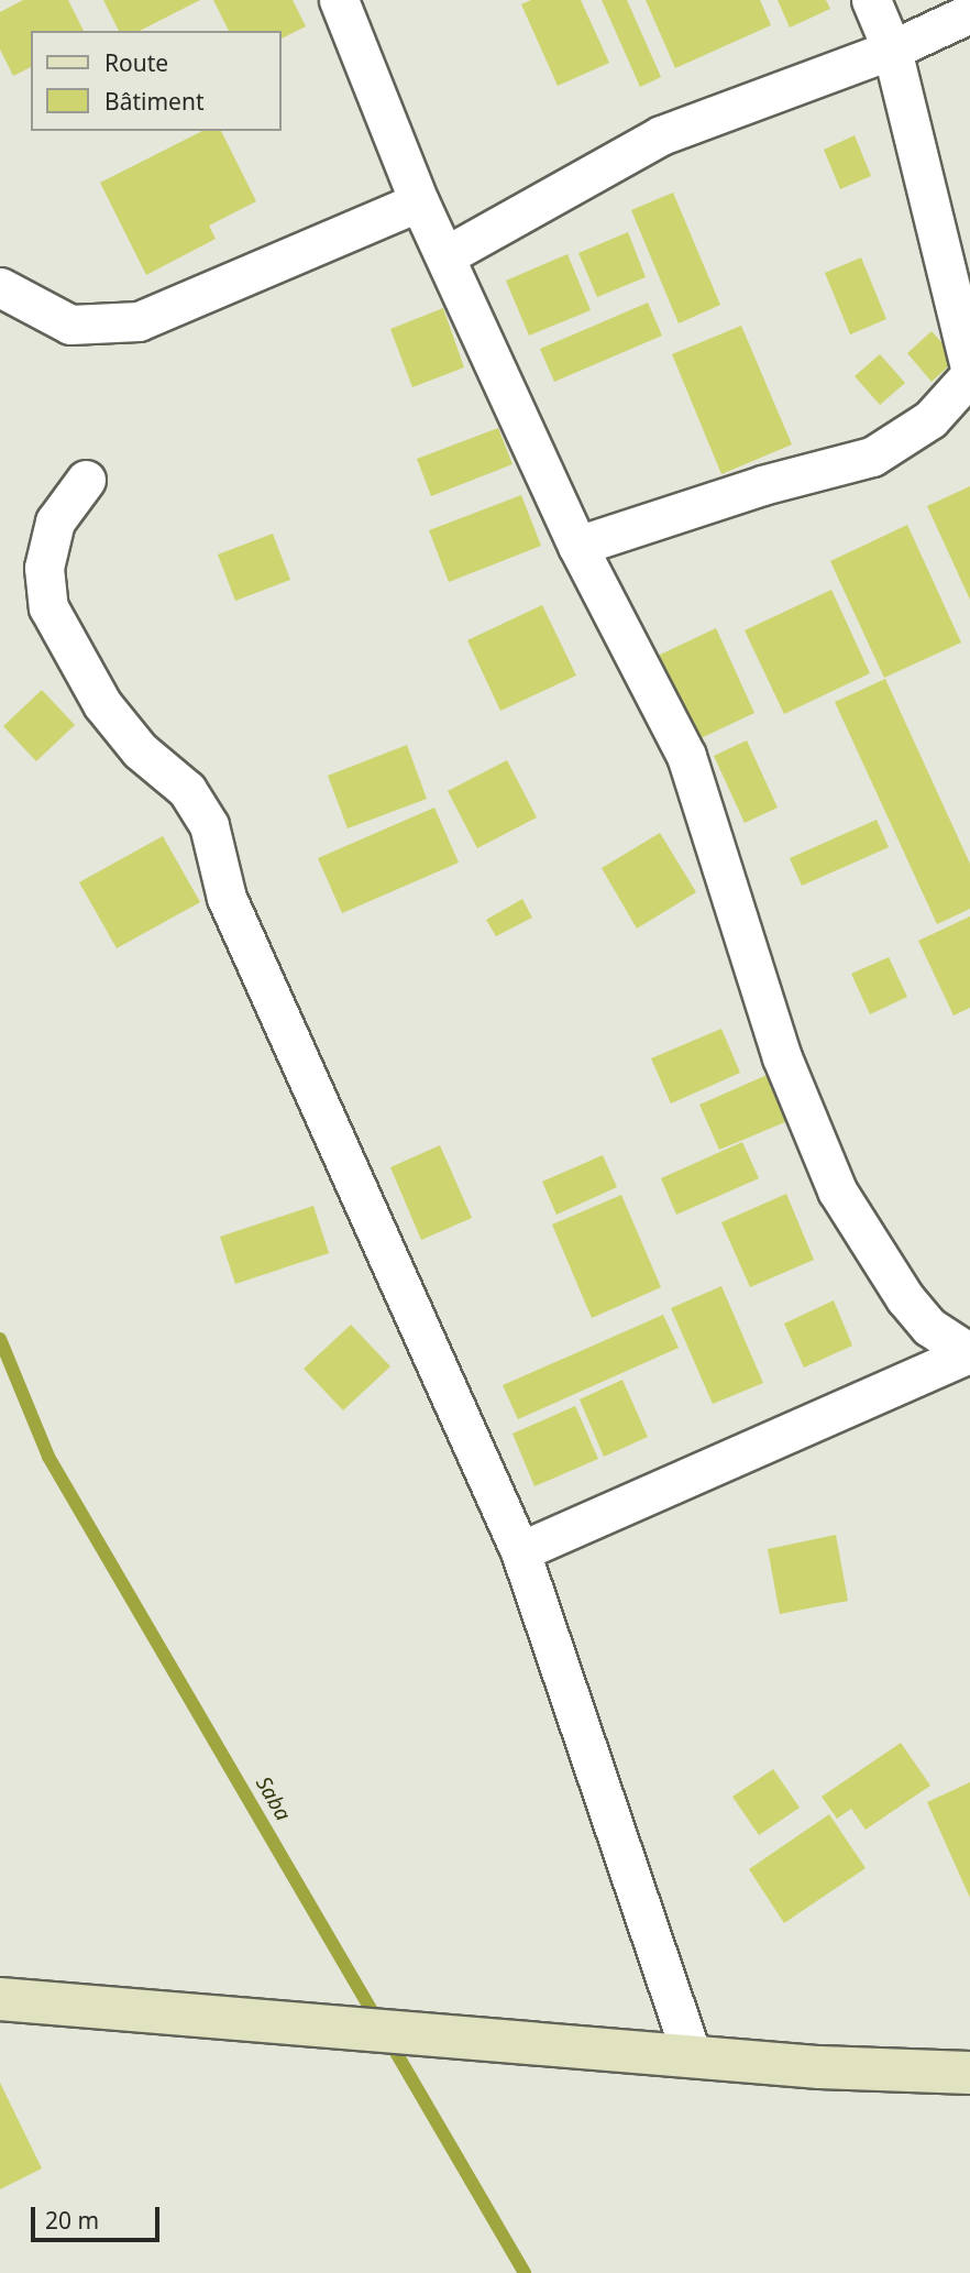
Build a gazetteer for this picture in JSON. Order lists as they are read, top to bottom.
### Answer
{
  "water": ["Saba"],
  "legend": ["Route", "Bâtiment"],
  "scale_bar": "20 m"
}
